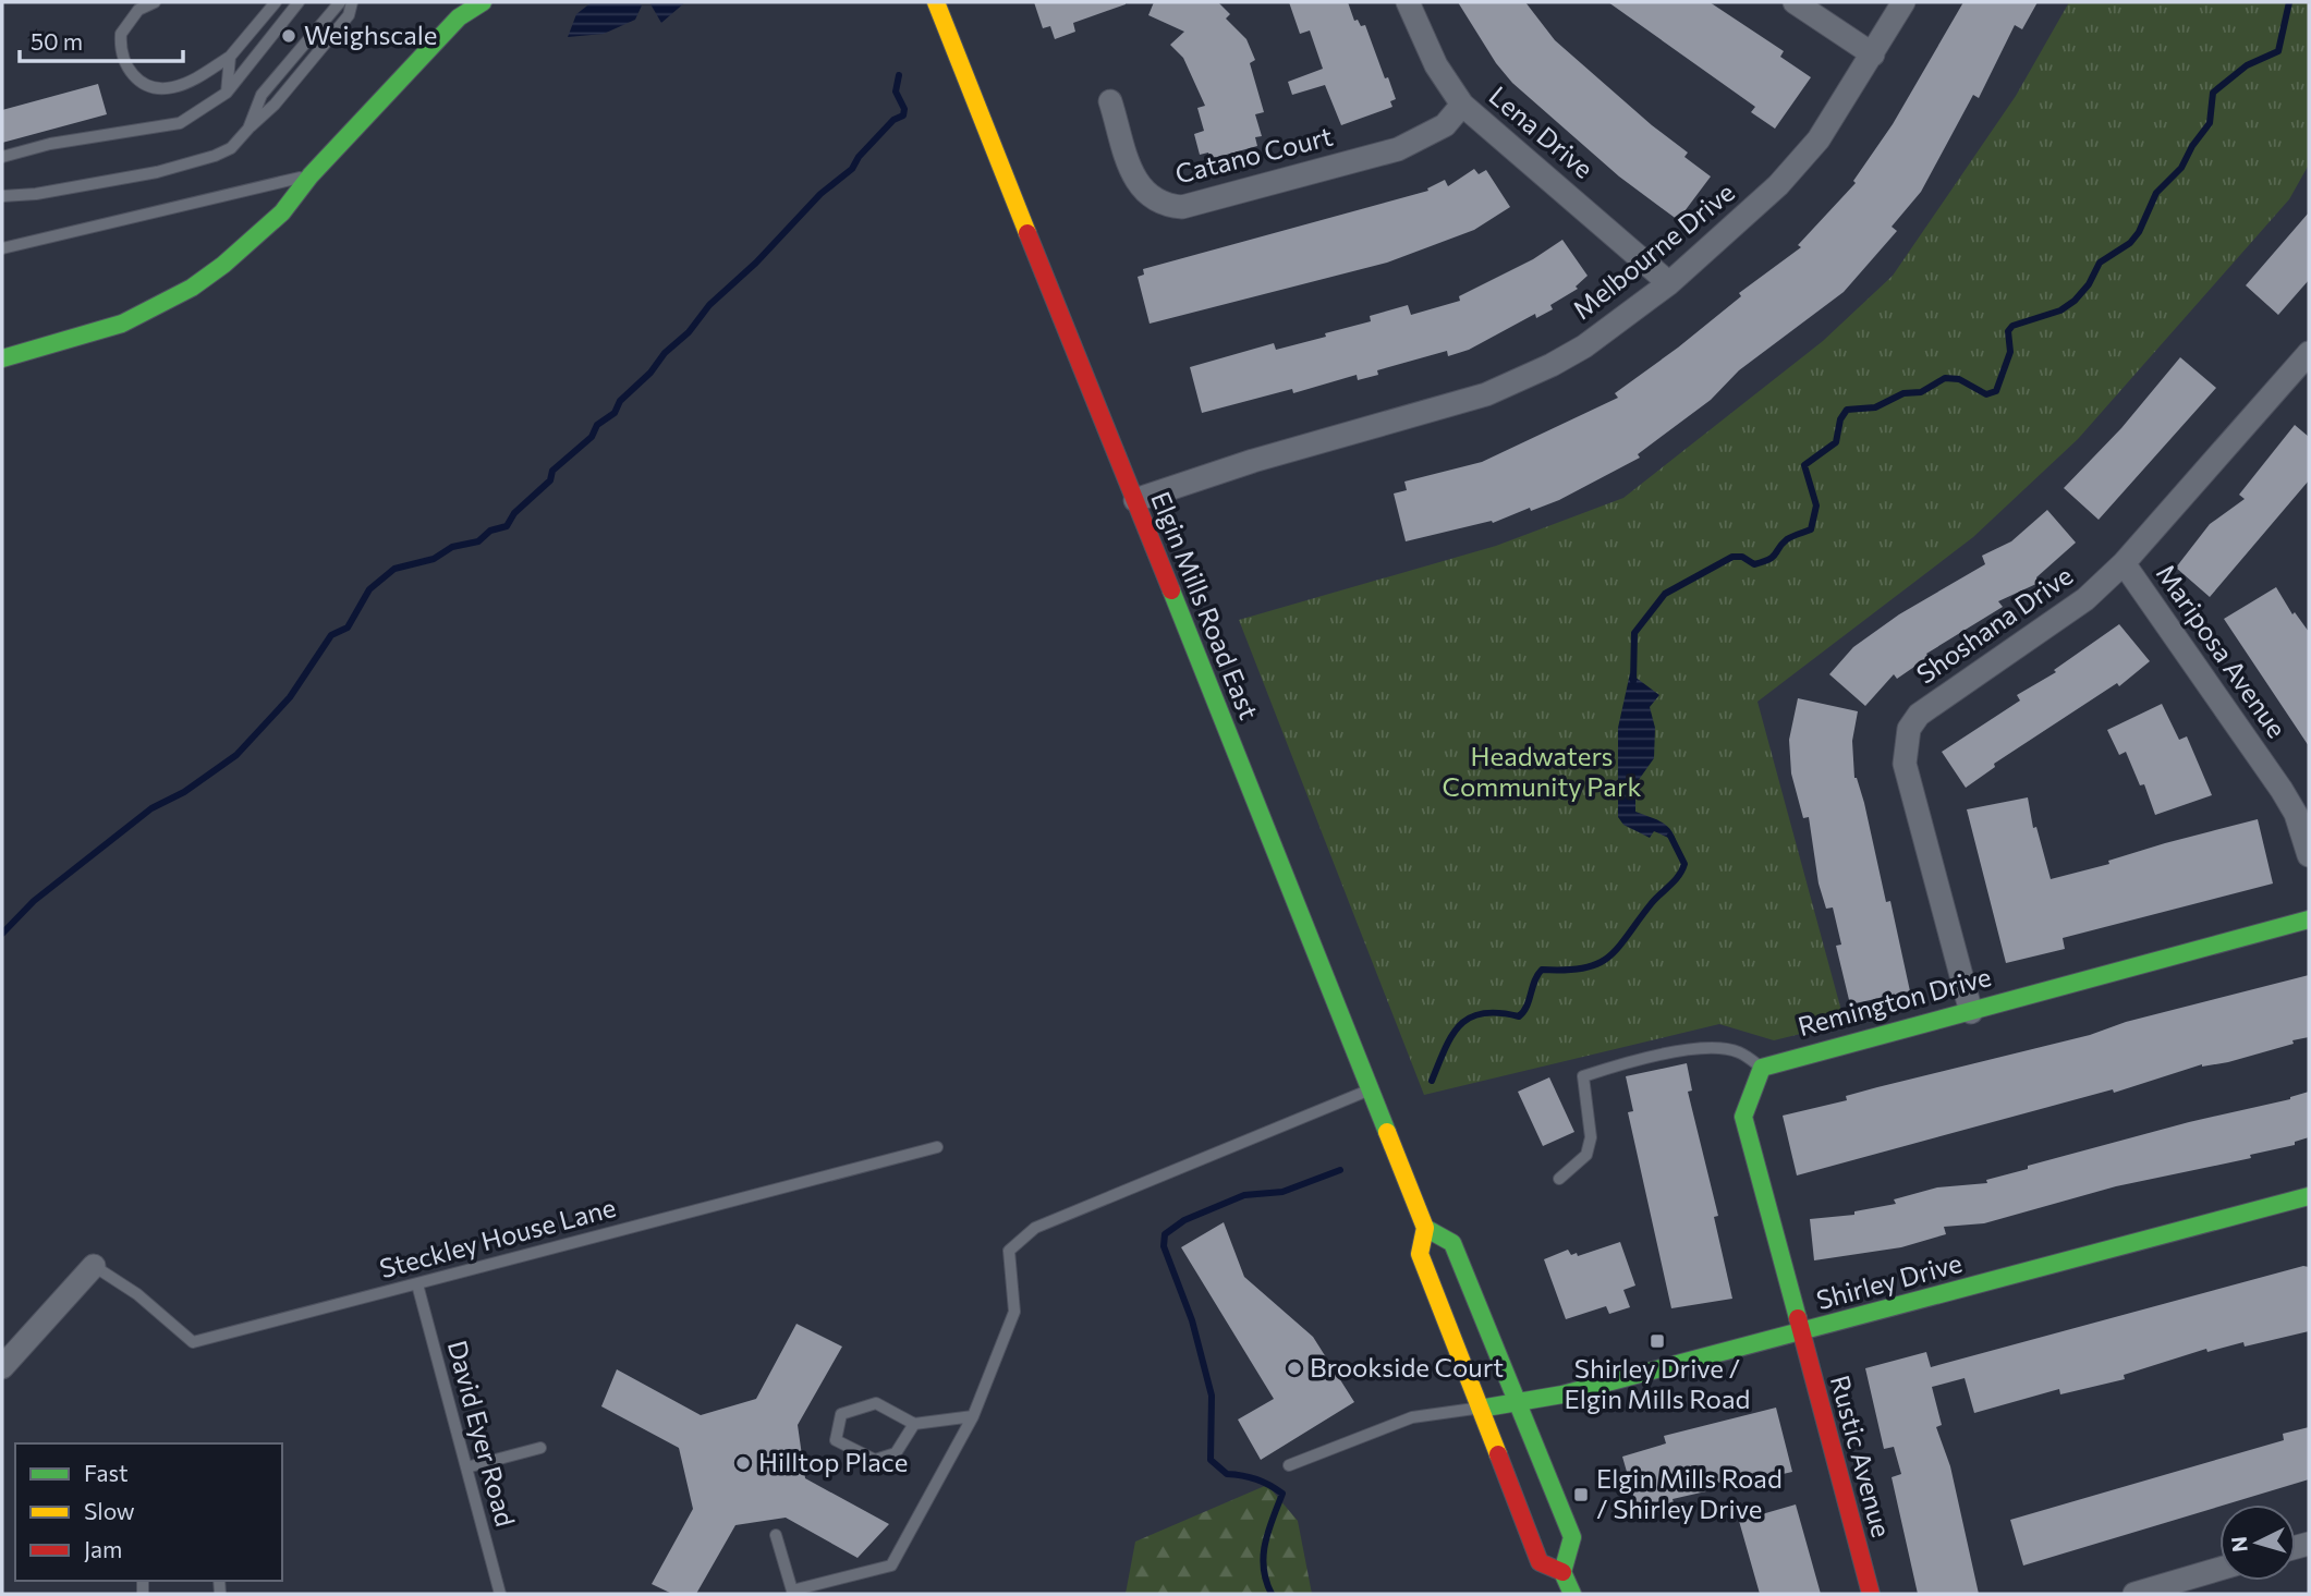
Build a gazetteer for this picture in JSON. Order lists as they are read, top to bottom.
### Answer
{
  "streets": {
    "street": [
      "Lena Drive",
      "Catano Court",
      "Melbourne Drive",
      "Elgin Mills Road East",
      "Shoshana Drive",
      "Mariposa Avenue",
      "Remington Drive",
      "Shirley Drive",
      "Rustic Avenue"
    ],
    "lane": ["Steckley House Lane", "David Eyer Road"]
  },
  "crossings": [
    ["Lena Drive", "Catano Court"],
    ["Lena Drive", "Melbourne Drive"],
    ["Melbourne Drive", "Elgin Mills Road East"],
    ["Elgin Mills Road East", "Shirley Drive"],
    ["Shoshana Drive", "Mariposa Avenue"],
    ["Shoshana Drive", "Remington Drive"],
    ["Steckley House Lane", "David Eyer Road"],
    ["Shirley Drive", "Rustic Avenue"]
  ],
  "parks": ["Headwaters Community Park"],
  "places": {
    "other": ["Weighscale", "Brookside Court", "Hilltop Place"],
    "transit": ["Shirley Drive / Elgin Mills Road", "Elgin Mills Road / Shirley Drive"]
  },
  "legend": ["Fast", "Slow", "Jam"],
  "scale_bar": "50 m",
  "north": "left"
}
